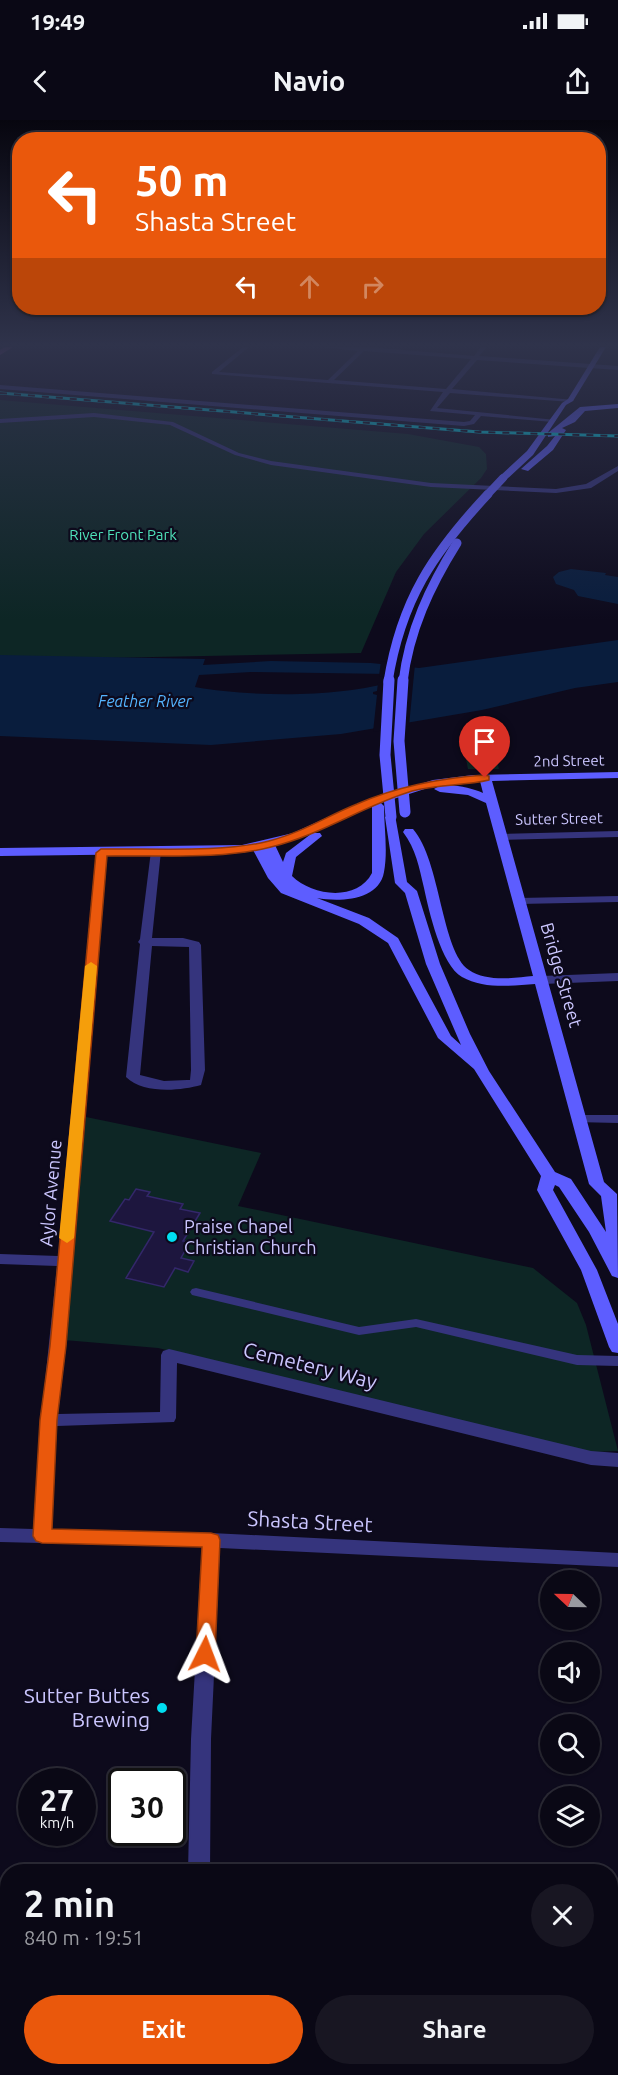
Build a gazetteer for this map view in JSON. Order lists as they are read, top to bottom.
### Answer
{
  "streets": {
    "main road": ["2nd Street", "Bridge Street"],
    "street": [
      "Sutter Street",
      "Aylor Avenue",
      "Cemetery Way",
      "Shasta Street"
    ]
  },
  "crossings": [
    ["2nd Street", "Bridge Street"],
    ["Sutter Street", "Bridge Street"],
    ["Aylor Avenue", "Cemetery Way"],
    ["Aylor Avenue", "Shasta Street"]
  ],
  "water": ["Feather River"],
  "parks": ["River Front Park"],
  "places": ["Praise Chapel Christian Church", "Sutter Buttes Brewing"],
  "north": "left",
  "page": {
    "status": "19:49",
    "header": "Navio",
    "turn": ["50 m", "Shasta Street"],
    "speed": "27 km/h",
    "limit": "30",
    "heading": ["2 min", "840 m · 19:51"],
    "buttons": ["Exit", "Share"]
  }
}
